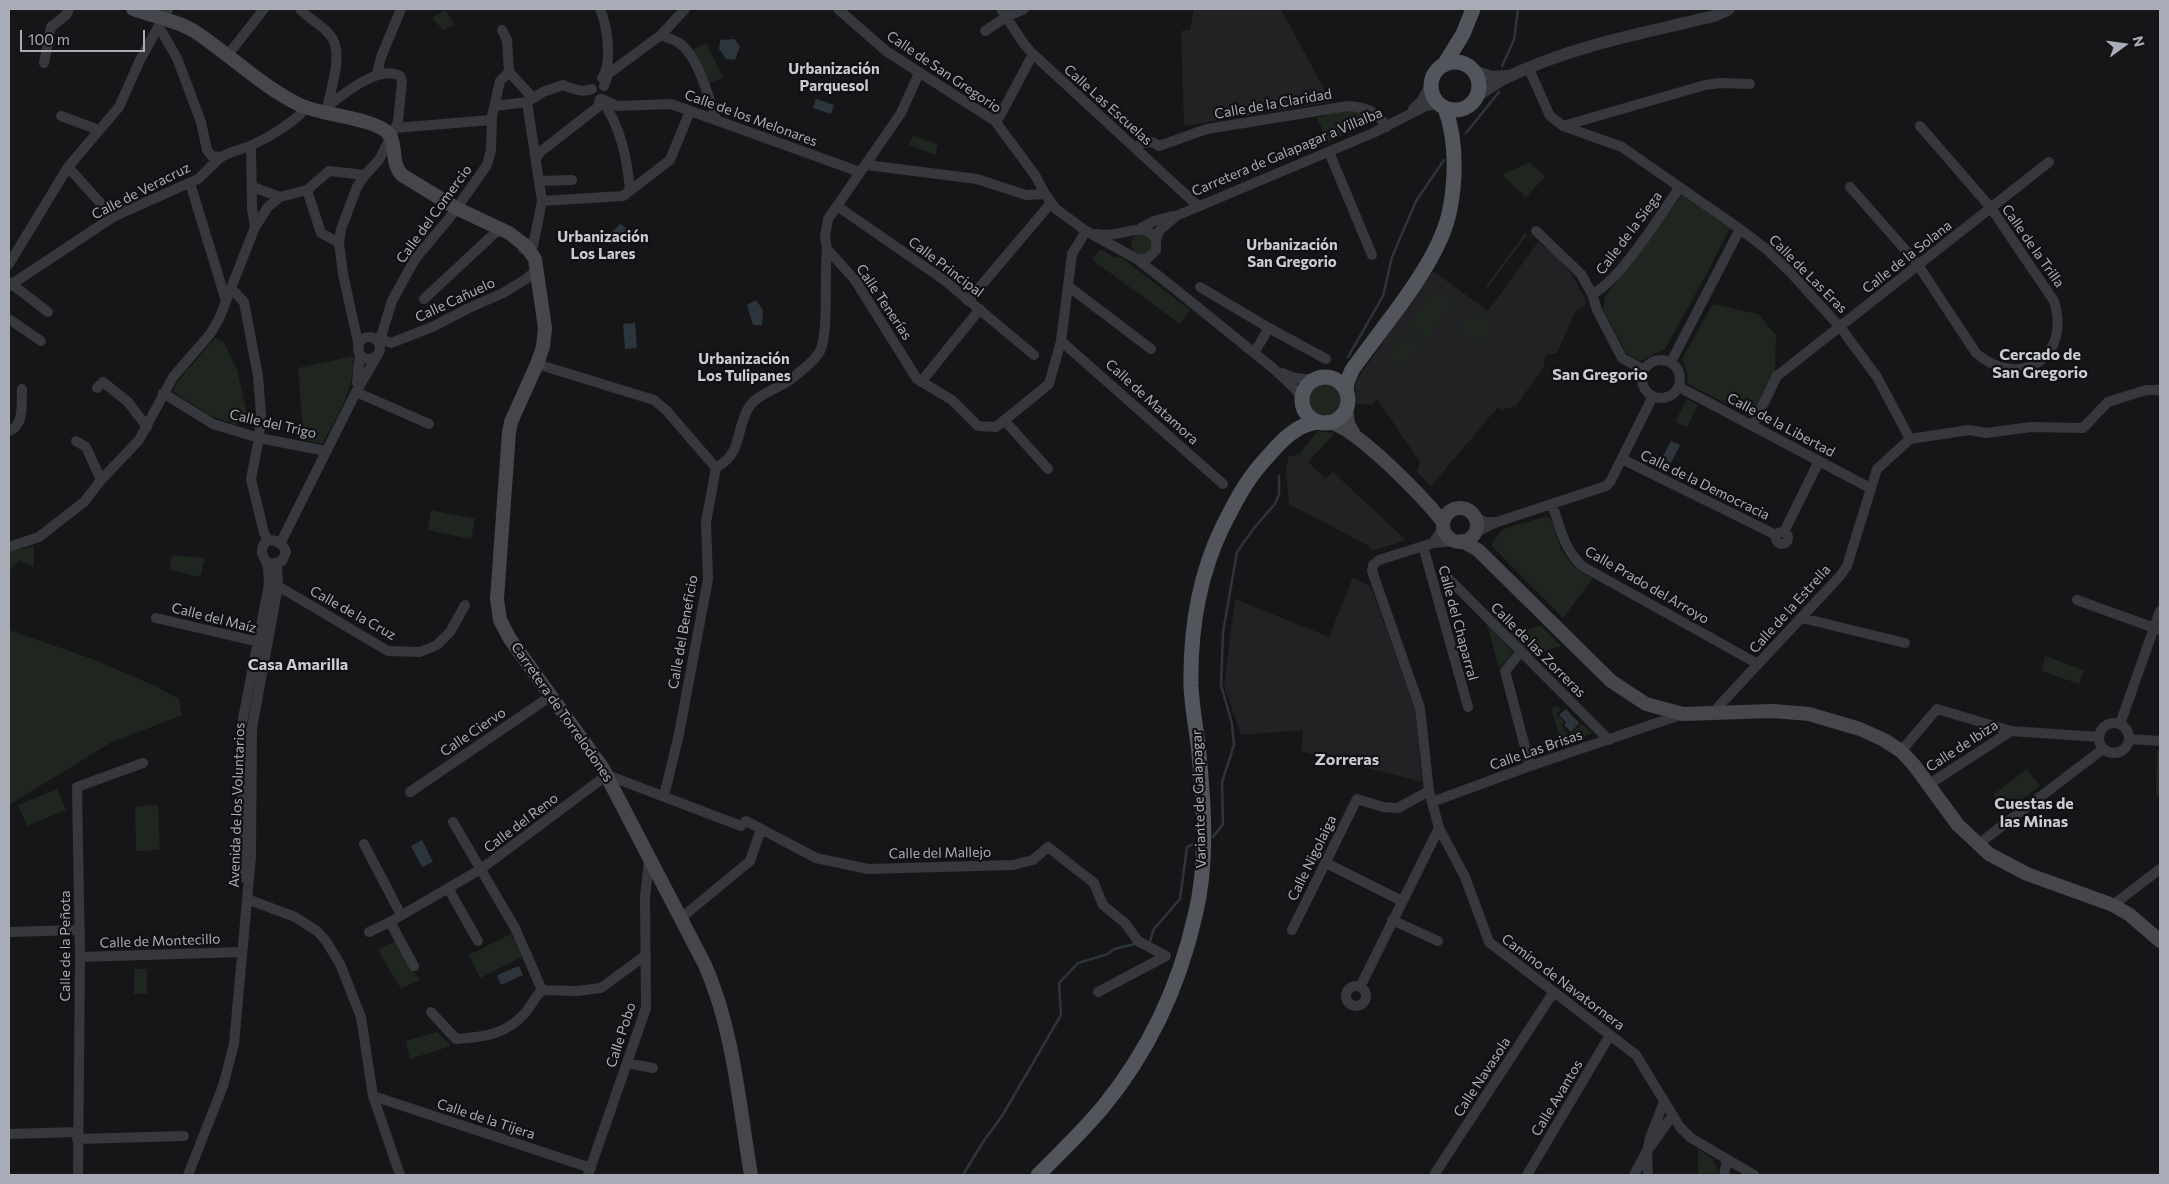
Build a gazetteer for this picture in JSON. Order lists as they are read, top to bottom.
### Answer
{
  "streets": {
    "main road": ["Carretera de Torrelodones", "Variante de Galapagar"],
    "street": [
      "Calle de San Gregorio",
      "Calle de la Claridad",
      "Calle Las Escuelas",
      "Calle de los Melonares",
      "Carretera de Galapagar a Villalba",
      "Calle de Veracruz",
      "Calle del Comercio",
      "Calle de la Siega",
      "Calle de la Trilla",
      "Calle de la Solana",
      "Calle Principal",
      "Calle de Las Eras",
      "Calle Cañuelo",
      "Calle Tenerías",
      "Calle de Matamora",
      "Calle del Trigo",
      "Calle de la Libertad",
      "Calle de la Democracia",
      "Calle Prado del Arroyo",
      "Calle de la Estrella",
      "Calle de la Cruz",
      "Calle del Maíz",
      "Calle del Chaparral",
      "Calle del Beneficio",
      "Calle de las Zorreras",
      "Calle Ciervo",
      "Calle de Ibiza",
      "Calle Las Brisas",
      "Avenida de los Voluntarios",
      "Calle del Reno",
      "Calle del Mallejo",
      "Calle Nigolaiga",
      "Calle de Montecillo",
      "Calle de la Peñota",
      "Camino de Navatornera",
      "Calle Pobo",
      "Calle Navasola",
      "Calle Avantos",
      "Calle de la Tijera"
    ]
  },
  "crossings": [
    ["Calle de San Gregorio", "Calle de los Melonares"],
    ["Calle de San Gregorio", "Carretera de Galapagar a Villalba"],
    ["Calle de San Gregorio", "Calle Tenerías"],
    ["Calle de la Claridad", "Calle Las Escuelas"],
    ["Calle de la Claridad", "Carretera de Galapagar a Villalba"],
    ["Calle Las Escuelas", "Carretera de Galapagar a Villalba"],
    ["Calle del Comercio", "Calle Cañuelo"],
    ["Calle del Comercio", "Carretera de Torrelodones"],
    ["Calle de la Siega", "Calle de Las Eras"],
    ["Calle de la Trilla", "Calle de la Solana"],
    ["Calle de la Solana", "Calle de Las Eras"],
    ["Calle de la Solana", "Calle de la Libertad"],
    ["Calle de Las Eras", "Calle de la Estrella"],
    ["Calle Cañuelo", "Carretera de Torrelodones"],
    ["Calle Tenerías", "Calle de Matamora"],
    ["Calle de la Libertad", "Calle de la Democracia"],
    ["Calle de la Libertad", "Calle de la Estrella"],
    ["Calle Prado del Arroyo", "Calle de la Estrella"],
    ["Calle de la Cruz", "Avenida de los Voluntarios"],
    ["Calle del Maíz", "Avenida de los Voluntarios"],
    ["Calle del Chaparral", "Camino de Navatornera"],
    ["Calle del Beneficio", "Calle del Mallejo"],
    ["Calle de las Zorreras", "Calle Las Brisas"],
    ["Carretera de Torrelodones", "Calle Ciervo"],
    ["Carretera de Torrelodones", "Calle del Reno"],
    ["Carretera de Torrelodones", "Calle del Mallejo"],
    ["Carretera de Torrelodones", "Calle Pobo"],
    ["Calle Las Brisas", "Camino de Navatornera"],
    ["Avenida de los Voluntarios", "Calle de Montecillo"],
    ["Calle del Reno", "Calle del Mallejo"],
    ["Calle Nigolaiga", "Camino de Navatornera"],
    ["Calle de Montecillo", "Calle de la Peñota"],
    ["Camino de Navatornera", "Calle Navasola"],
    ["Camino de Navatornera", "Calle Avantos"],
    ["Calle Pobo", "Calle de la Tijera"]
  ],
  "districts": [
    "Urbanización Parquesol",
    "Urbanización Los Lares",
    "Urbanización San Gregorio",
    "Cercado de San Gregorio",
    "Urbanización Los Tulipanes",
    "San Gregorio",
    "Casa Amarilla",
    "Zorreras",
    "Cuestas de las Minas"
  ],
  "scale_bar": "100 m",
  "north": "right"
}
